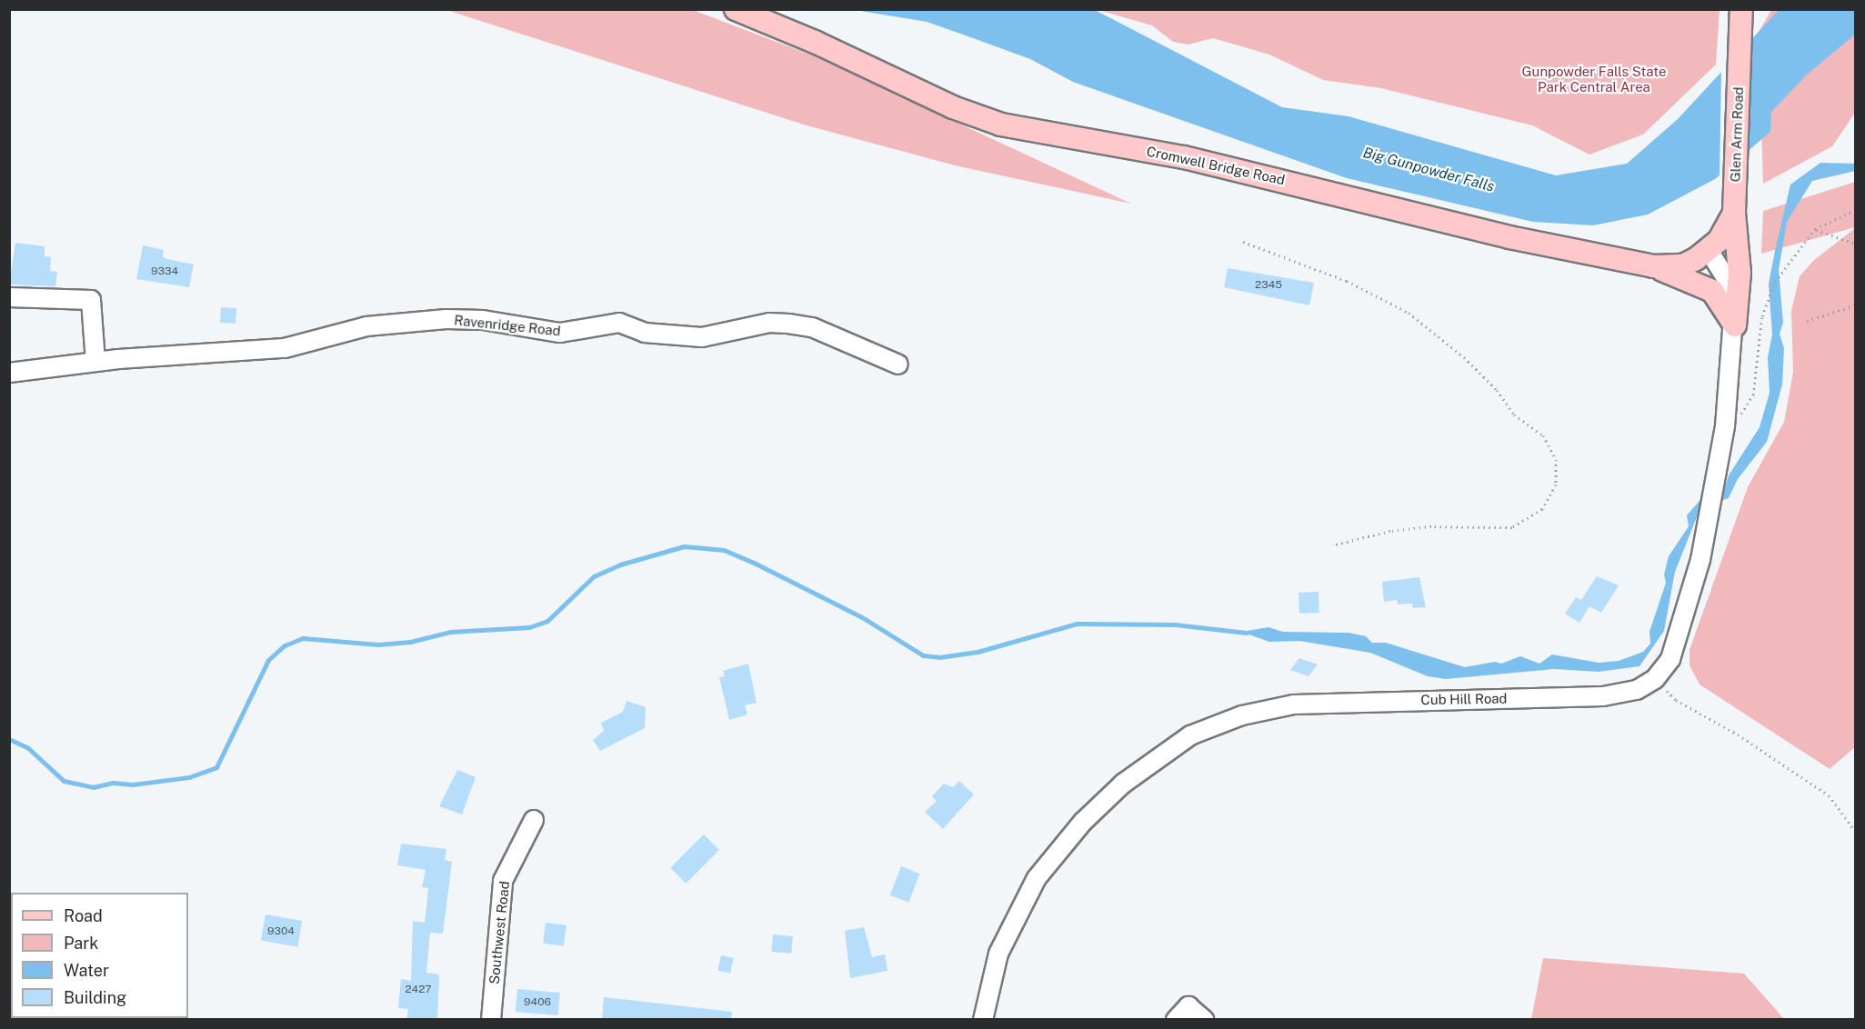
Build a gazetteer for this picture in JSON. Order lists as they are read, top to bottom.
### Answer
{
  "streets": {
    "main road": ["Glen Arm Road", "Cromwell Bridge Road"],
    "street": ["Ravenridge Road", "Cub Hill Road", "Southwest Road"]
  },
  "crossings": [
    ["Glen Arm Road", "Cromwell Bridge Road"],
    ["Glen Arm Road", "Cub Hill Road"],
    ["Cromwell Bridge Road", "Cub Hill Road"]
  ],
  "water": ["Big Gunpowder Falls"],
  "parks": ["Gunpowder Falls State Park Central Area"],
  "house_numbers": [
    "9334",
    "2345",
    "9304",
    "2427",
    "9406"
  ],
  "legend": [
    "Road",
    "Park",
    "Water",
    "Building"
  ]
}
